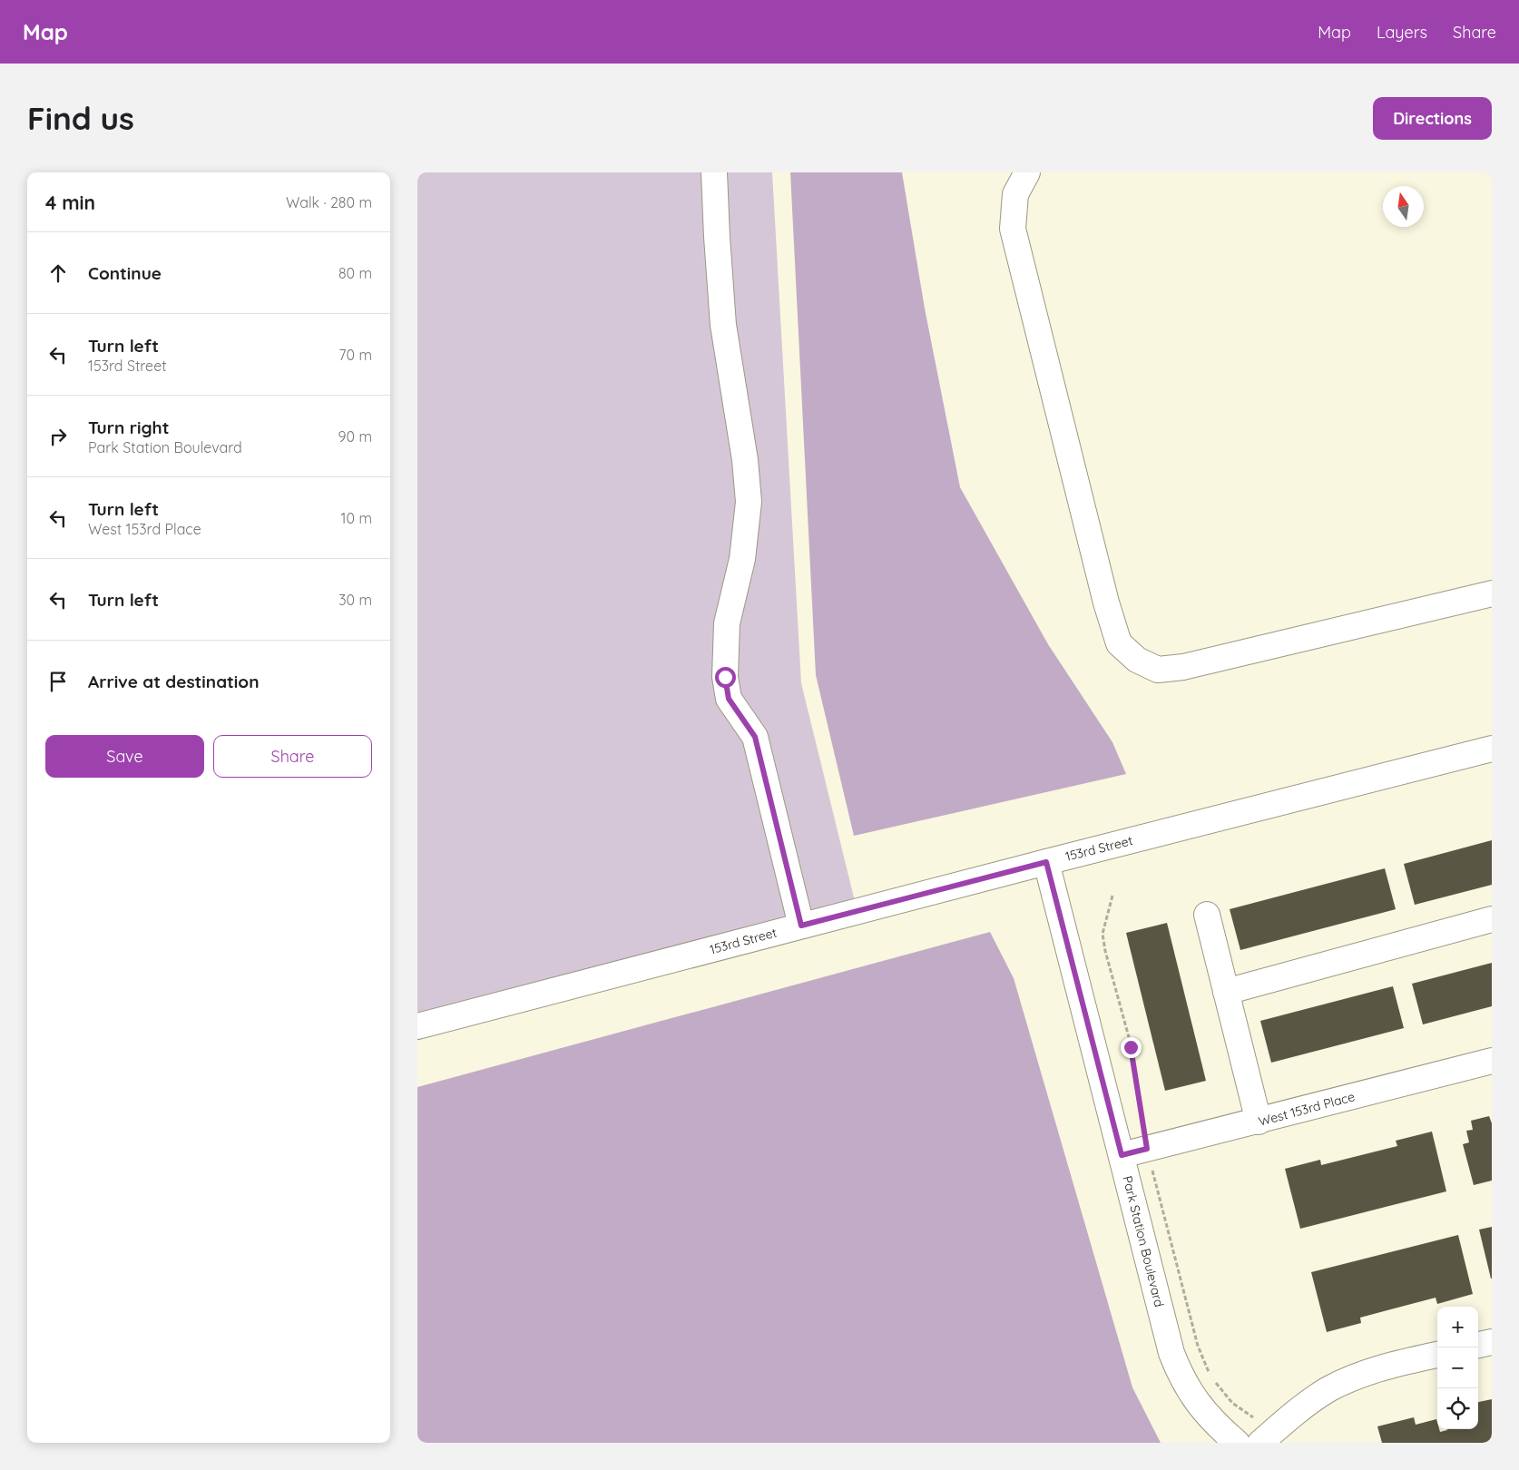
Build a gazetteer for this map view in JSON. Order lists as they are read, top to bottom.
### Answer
{
  "streets": {
    "street": ["153rd Street", "West 153rd Place", "Park Station Boulevard"]
  },
  "crossings": [
    ["153rd Street", "Park Station Boulevard"],
    ["West 153rd Place", "Park Station Boulevard"]
  ],
  "north": "top",
  "page": {
    "header": "Map",
    "nav": ["Map", "Layers", "Share"],
    "buttons": [
      "Directions",
      ["Save", "Share"]
    ],
    "title": "Find us",
    "heading": ["4 min", "Walk · 280 m"],
    "list": [
      ["Continue", "80 m"],
      ["Turn left", "153rd Street", "70 m"],
      ["Turn right", "Park Station Boulevard", "90 m"],
      ["Turn left", "West 153rd Place", "10 m"],
      ["Turn left", "30 m"],
      "Arrive at destination"
    ],
    "map_buttons": ["+", "−"]
  }
}
